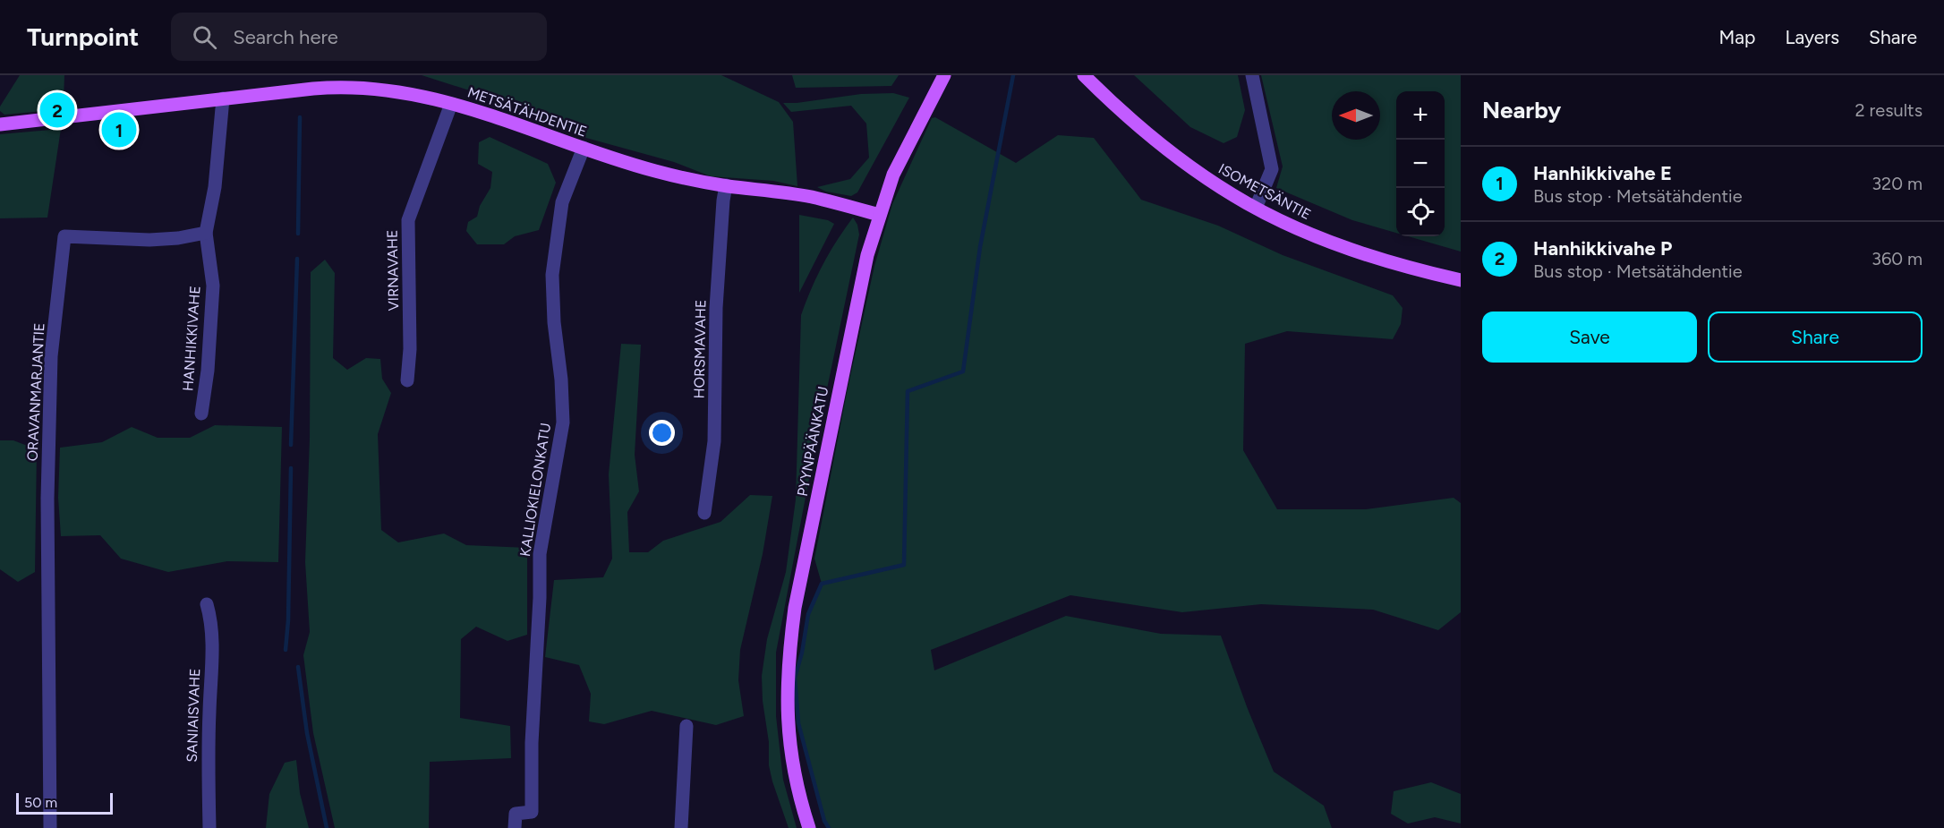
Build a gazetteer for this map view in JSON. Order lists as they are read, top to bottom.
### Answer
{
  "streets": {
    "main road": ["METSÄTÄHDENTIE", "ISOMETSÄNTIE", "PYYNPÄÄNKATU"],
    "street": [
      "VIRNAVAHE",
      "HANHIKKIVAHE",
      "HORSMAVAHE",
      "ORAVANMARJANTIE",
      "KALLIOKIELONKATU",
      "SANIAISVAHE"
    ]
  },
  "crossings": [
    ["METSÄTÄHDENTIE", "VIRNAVAHE"],
    ["METSÄTÄHDENTIE", "HORSMAVAHE"],
    ["METSÄTÄHDENTIE", "PYYNPÄÄNKATU"],
    ["METSÄTÄHDENTIE", "KALLIOKIELONKATU"],
    ["HANHIKKIVAHE", "ORAVANMARJANTIE"]
  ],
  "scale_bar": "50 m",
  "north": "left",
  "page": {
    "header": "Turnpoint",
    "search": "Search here",
    "nav": ["Map", "Layers", "Share"],
    "heading": ["Nearby", "2 results"],
    "pins": ["2", "1"],
    "map_buttons": ["+", "−"],
    "list": [
      {
        "mark": "1",
        "name": "Hanhikkivahe E",
        "note": "Bus stop · Metsätähdentie",
        "value": "320 m"
      },
      {
        "mark": "2",
        "name": "Hanhikkivahe P",
        "note": "Bus stop · Metsätähdentie",
        "value": "360 m"
      }
    ],
    "buttons": ["Save", "Share"],
    "scale": "50 m"
  }
}
